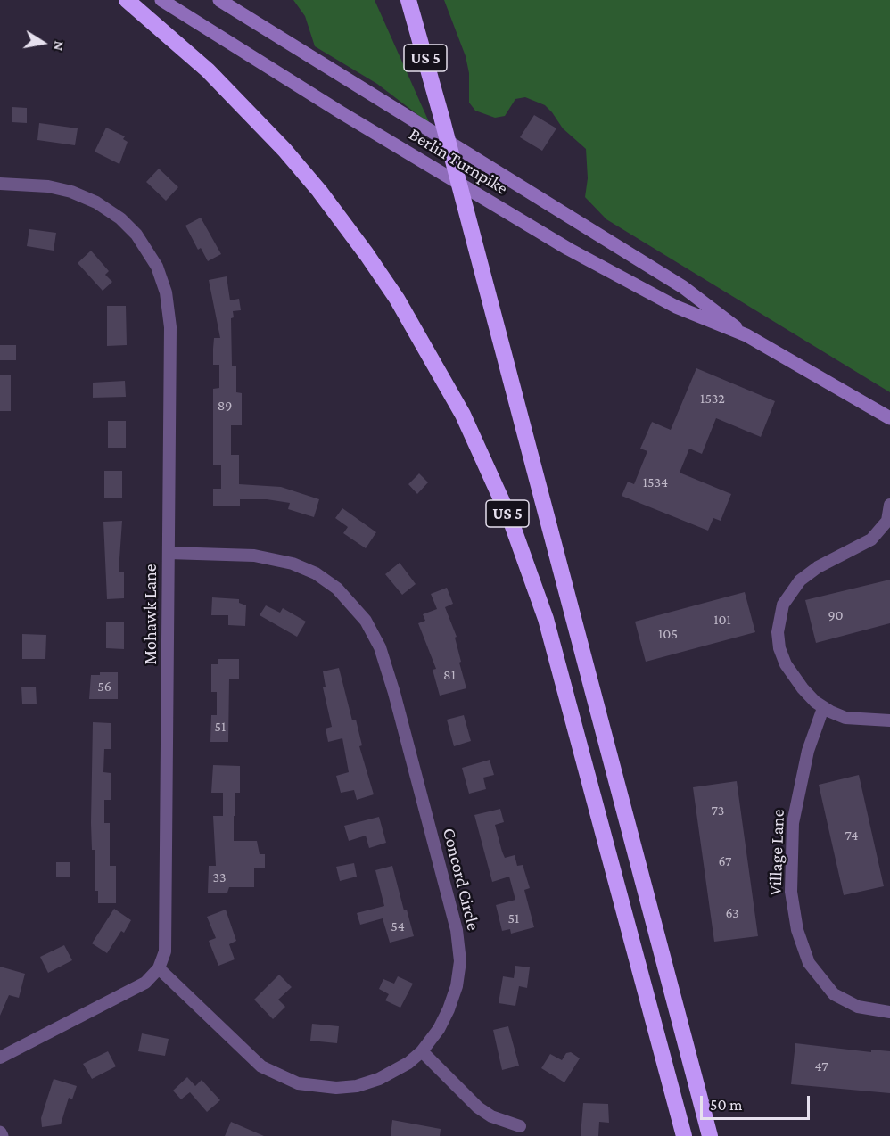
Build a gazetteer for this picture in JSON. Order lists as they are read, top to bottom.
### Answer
{
  "streets": {
    "highway": ["US 5"],
    "main road": ["Berlin Turnpike"],
    "street": ["Mohawk Lane", "Village Lane", "Concord Circle"]
  },
  "crossings": [
    ["Mohawk Lane", "Concord Circle"]
  ],
  "house_numbers": [
    "1532",
    "89",
    "1534",
    "90",
    "101",
    "105",
    "81",
    "56",
    "51",
    "73",
    "74",
    "67",
    "33",
    "63",
    "51",
    "54",
    "47"
  ],
  "scale_bar": "50 m",
  "north": "right"
}
